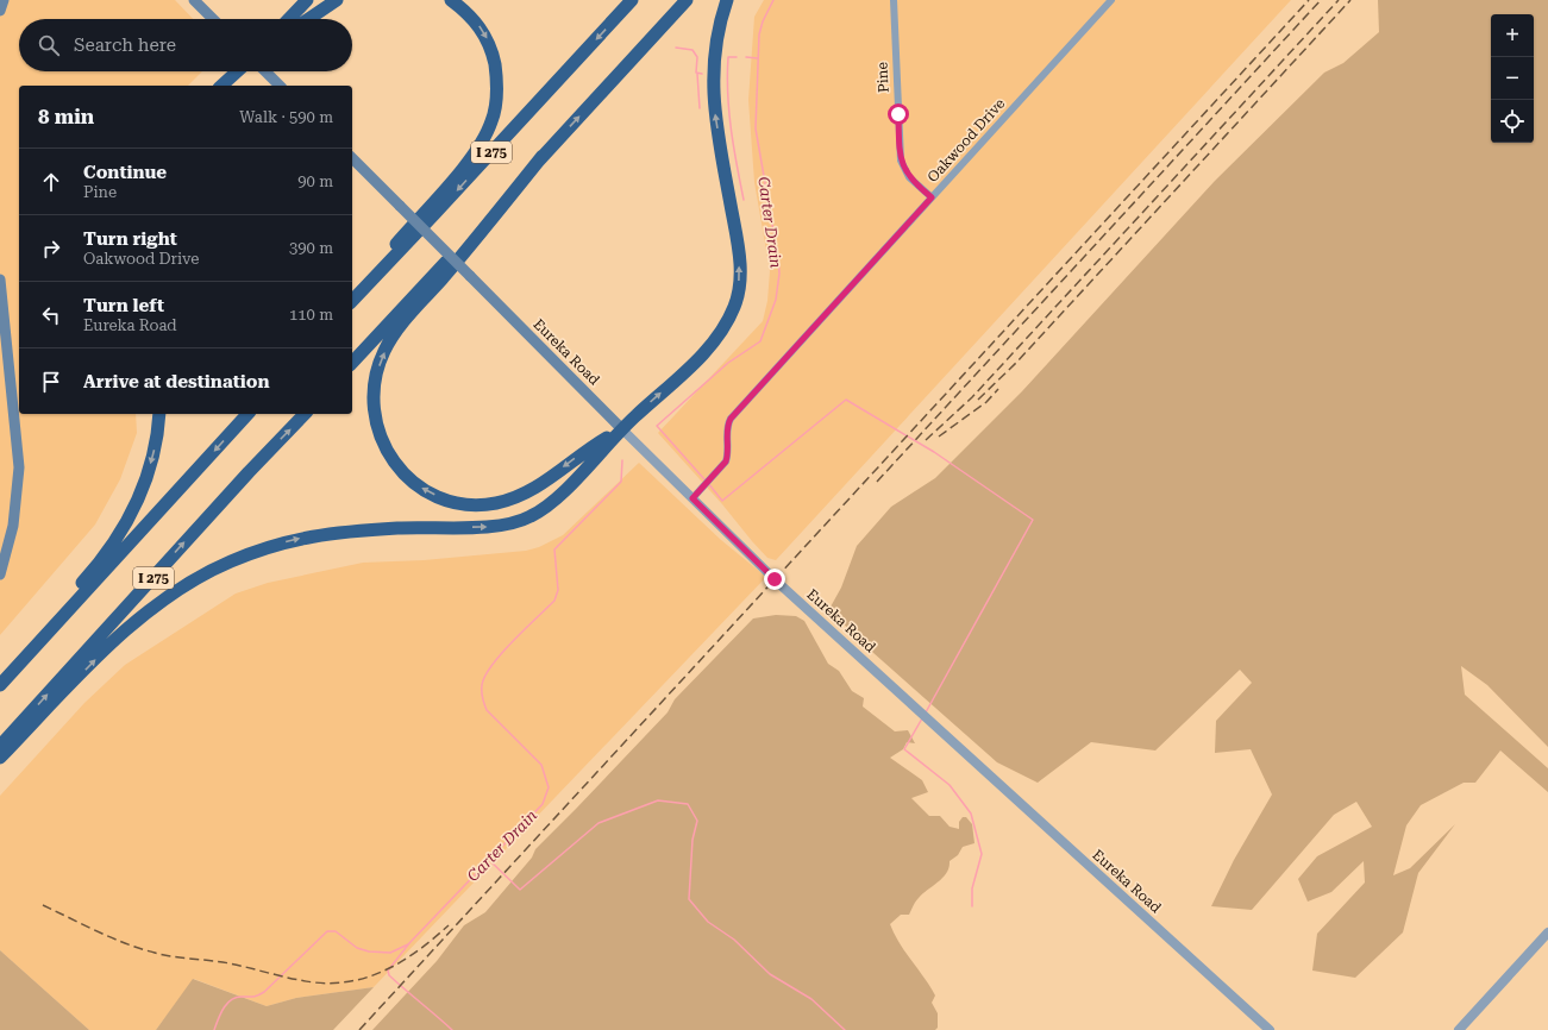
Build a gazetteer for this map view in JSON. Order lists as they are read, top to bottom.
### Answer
{
  "streets": {
    "highway": ["I 275"],
    "main road": ["Eureka Road"],
    "street": ["Pine", "Oakwood Drive"]
  },
  "crossings": [
    ["Pine", "Oakwood Drive"],
    ["Oakwood Drive", "Eureka Road"]
  ],
  "water": ["Carter Drain"],
  "page": {
    "map_buttons": ["+", "−"],
    "search": "Search here",
    "heading": ["8 min", "Walk · 590 m"],
    "list": [
      ["Continue", "Pine", "90 m"],
      ["Turn right", "Oakwood Drive", "390 m"],
      ["Turn left", "Eureka Road", "110 m"],
      "Arrive at destination"
    ]
  }
}
